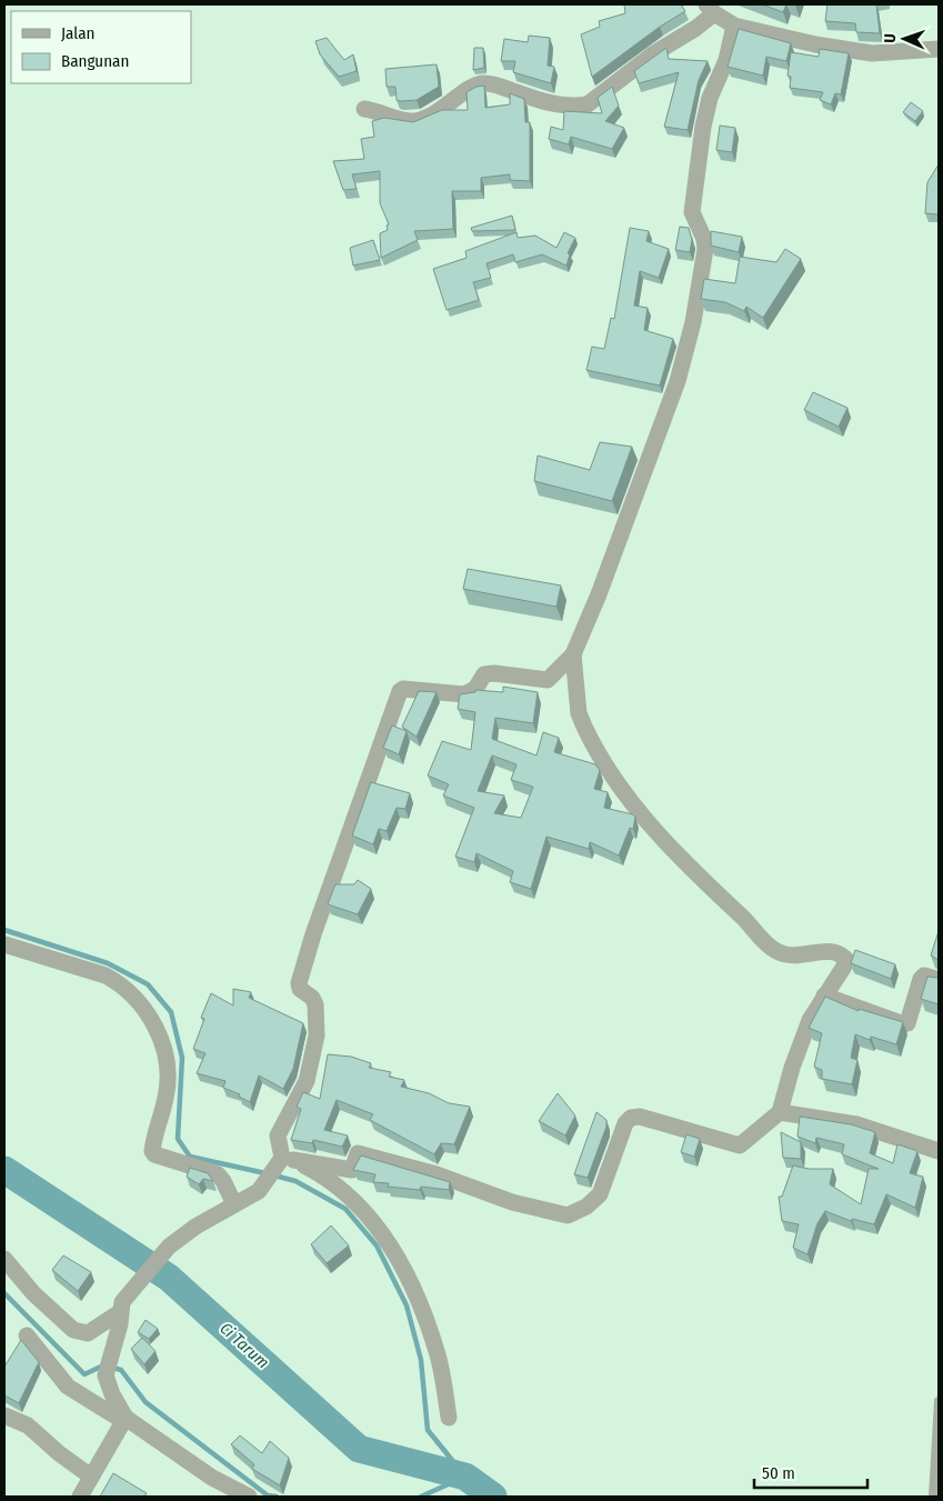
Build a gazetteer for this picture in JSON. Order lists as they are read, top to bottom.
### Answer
{
  "water": ["Ci Tarum"],
  "legend": ["Jalan", "Bangunan"],
  "scale_bar": "50 m",
  "north": "left"
}
